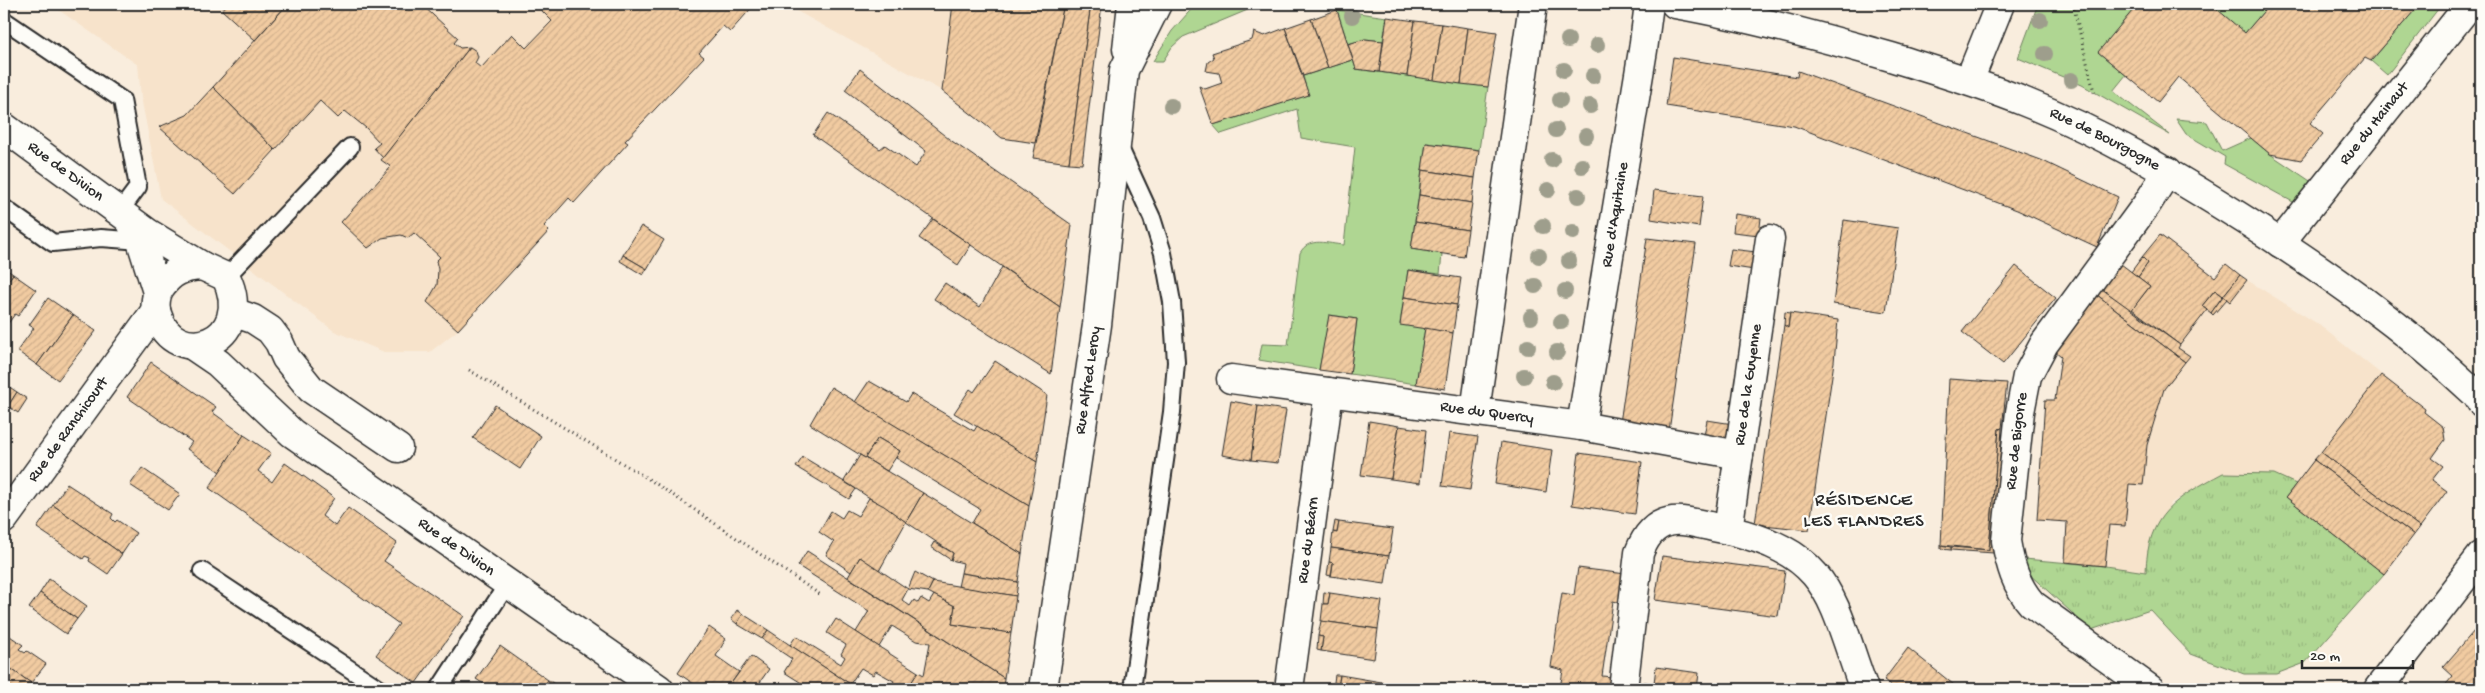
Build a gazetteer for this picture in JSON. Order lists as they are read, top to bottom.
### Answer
{
  "streets": {
    "street": [
      "Rue du Hainaut",
      "Rue de Bourgogne",
      "Rue de Divion",
      "Rue d'Aquitaine",
      "Rue Alfred Leroy",
      "Rue de la Guyenne",
      "Rue du Quercy",
      "Rue de Ranchicourt",
      "Rue de Bigorre",
      "Rue du Béarn"
    ]
  },
  "crossings": [
    ["Rue du Hainaut", "Rue de Bourgogne"],
    ["Rue de Bourgogne", "Rue de Bigorre"],
    ["Rue de Divion", "Rue de Ranchicourt"],
    ["Rue d'Aquitaine", "Rue du Quercy"],
    ["Rue de la Guyenne", "Rue du Quercy"],
    ["Rue du Quercy", "Rue du Béarn"]
  ],
  "districts": ["RÉSIDENCE LES FLANDRES"],
  "scale_bar": "20 m"
}
